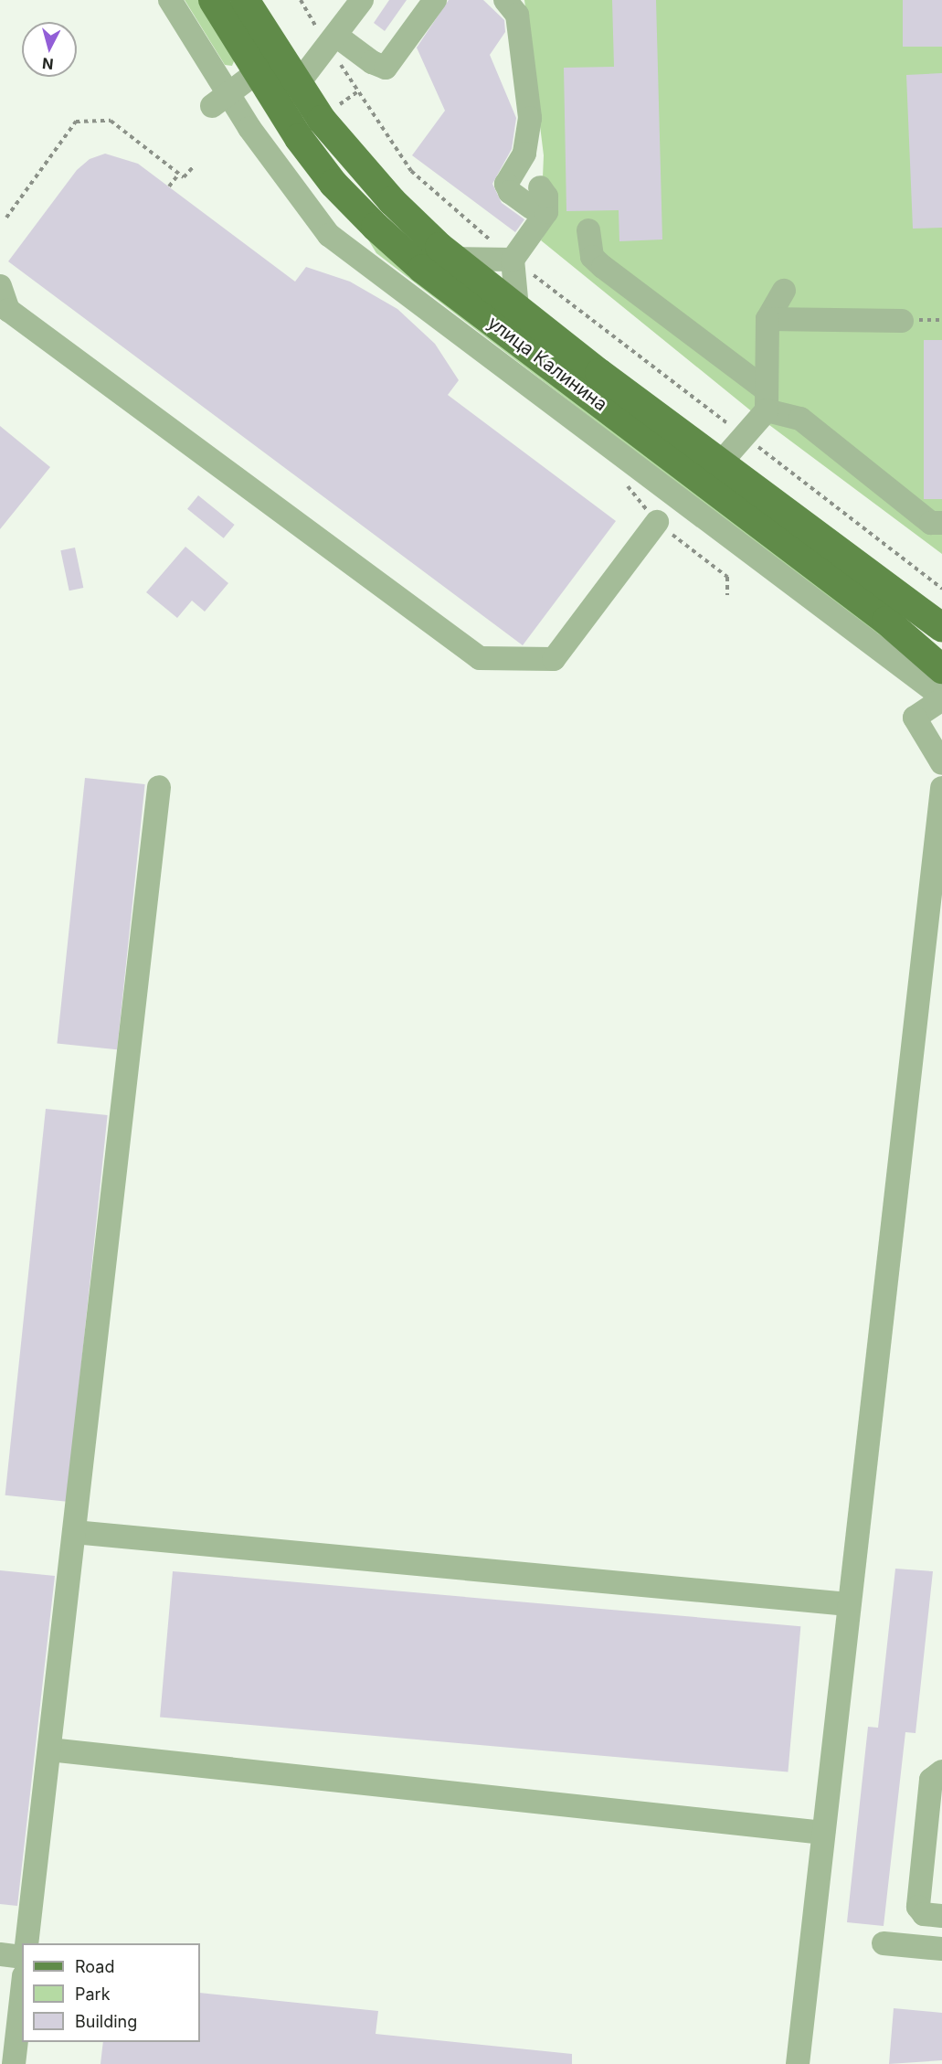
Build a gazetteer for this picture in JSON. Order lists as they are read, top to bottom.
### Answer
{
  "streets": {
    "main road": ["улица Калинина"]
  },
  "legend": ["Road", "Park", "Building"],
  "north": "bottom"
}
